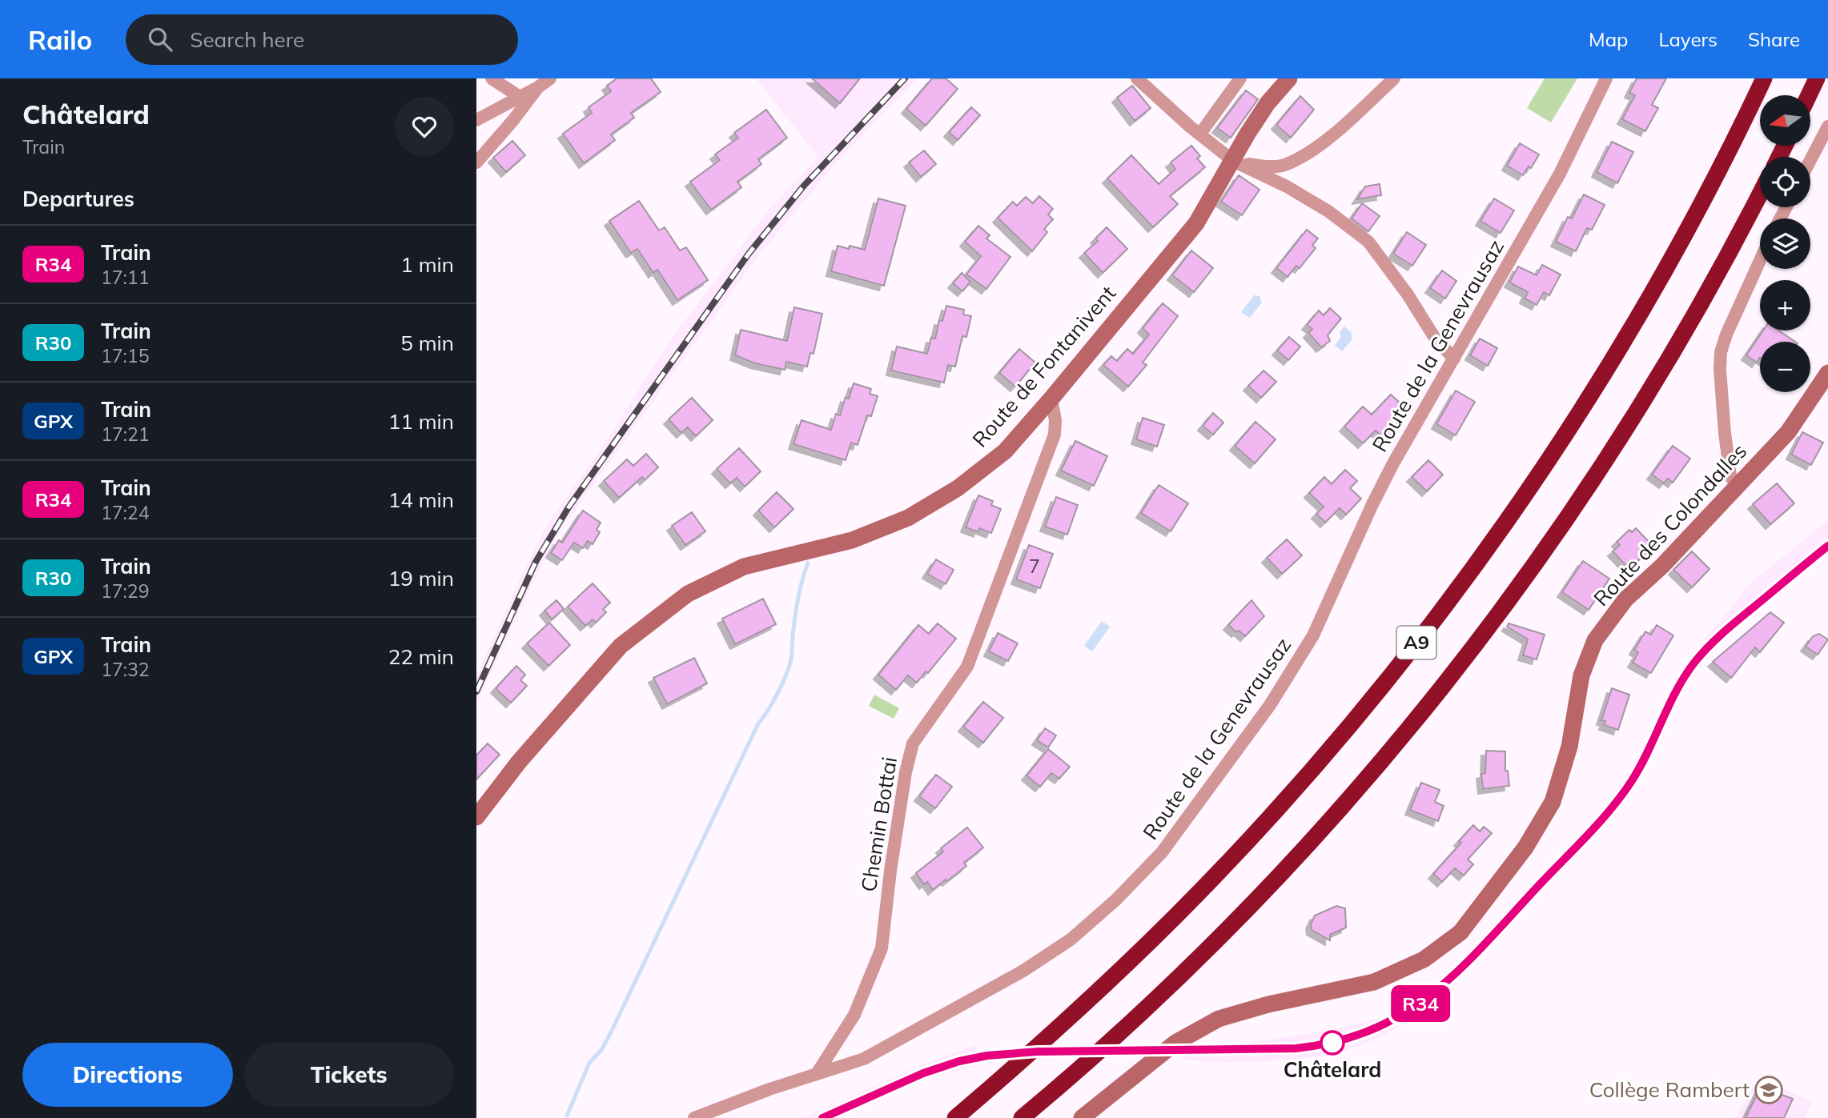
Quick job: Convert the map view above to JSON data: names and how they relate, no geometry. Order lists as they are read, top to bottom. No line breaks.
{"streets":{"highway":["A9"],"street":["Route de la Genevrausaz","Route de Fontanivent","Route des Colondalles","Chemin Bottai"]},"crossings":[["Route de la Genevrausaz","Chemin Bottai"],["Route de Fontanivent","Chemin Bottai"]],"places":{"other":["Châtelard"],"school or university":["Collège Rambert"]},"house_numbers":["7"],"north":"left","page":{"header":"Railo","search":"Search here","nav":["Map","Layers","Share"],"heading":[["Châtelard","Train"],"Departures"],"on_map":"R34","map_buttons":["+","−"],"list":[{"mark":"R34","name":"Train","note":"17:11","value":"1 min"},{"mark":"R30","name":"Train","note":"17:15","value":"5 min"},{"mark":"GPX","name":"Train","note":"17:21","value":"11 min"},{"mark":"R34","name":"Train","note":"17:24","value":"14 min"},{"mark":"R30","name":"Train","note":"17:29","value":"19 min"},{"mark":"GPX","name":"Train","note":"17:32","value":"22 min"}],"buttons":["Directions","Tickets"]}}
